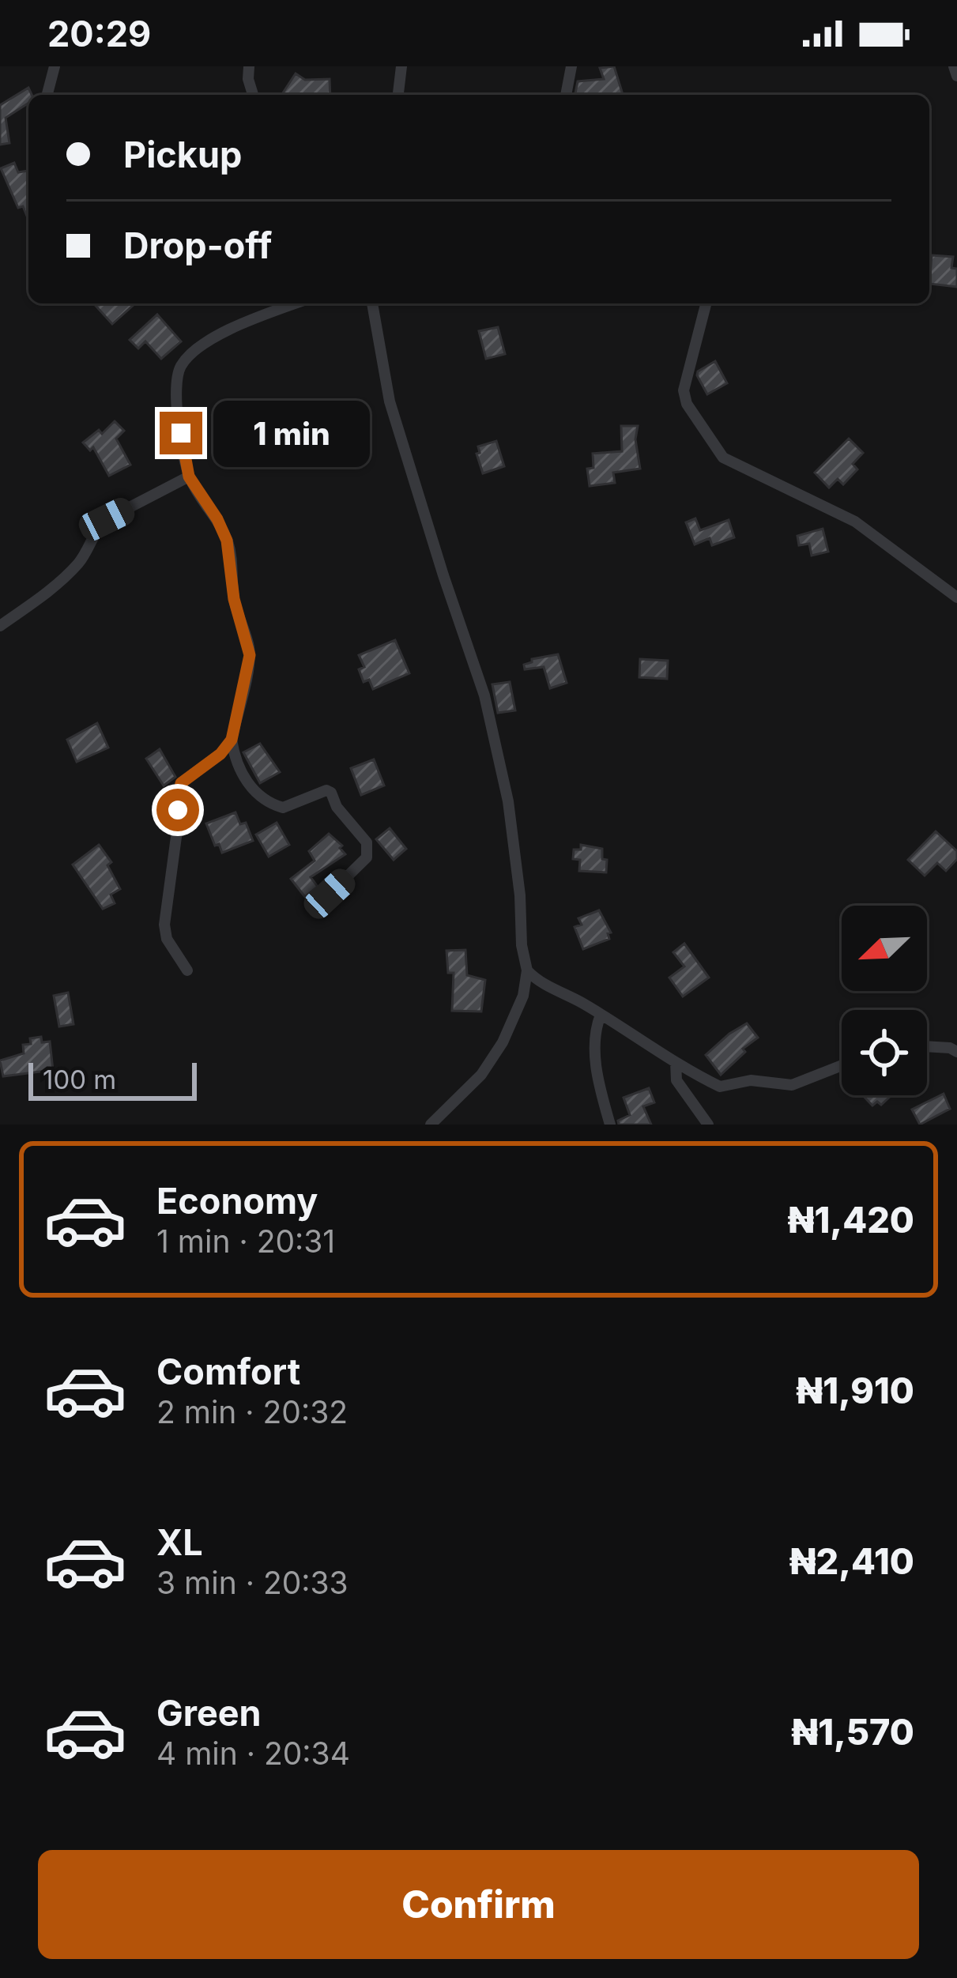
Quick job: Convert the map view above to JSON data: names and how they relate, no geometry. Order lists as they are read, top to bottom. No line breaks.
{"scale_bar":"100 m","north":"bottom left","page":{"status":"20:29","banner":["Pickup","Drop-off"],"bubble":"1 min","scale":"100 m","list":[{"name":"Economy","note":"1 min · 20:31","value":"₦1,420"},{"name":"Comfort","note":"2 min · 20:32","value":"₦1,910"},{"name":"XL","note":"3 min · 20:33","value":"₦2,410"},{"name":"Green","note":"4 min · 20:34","value":"₦1,570"}],"buttons":"Confirm"}}
